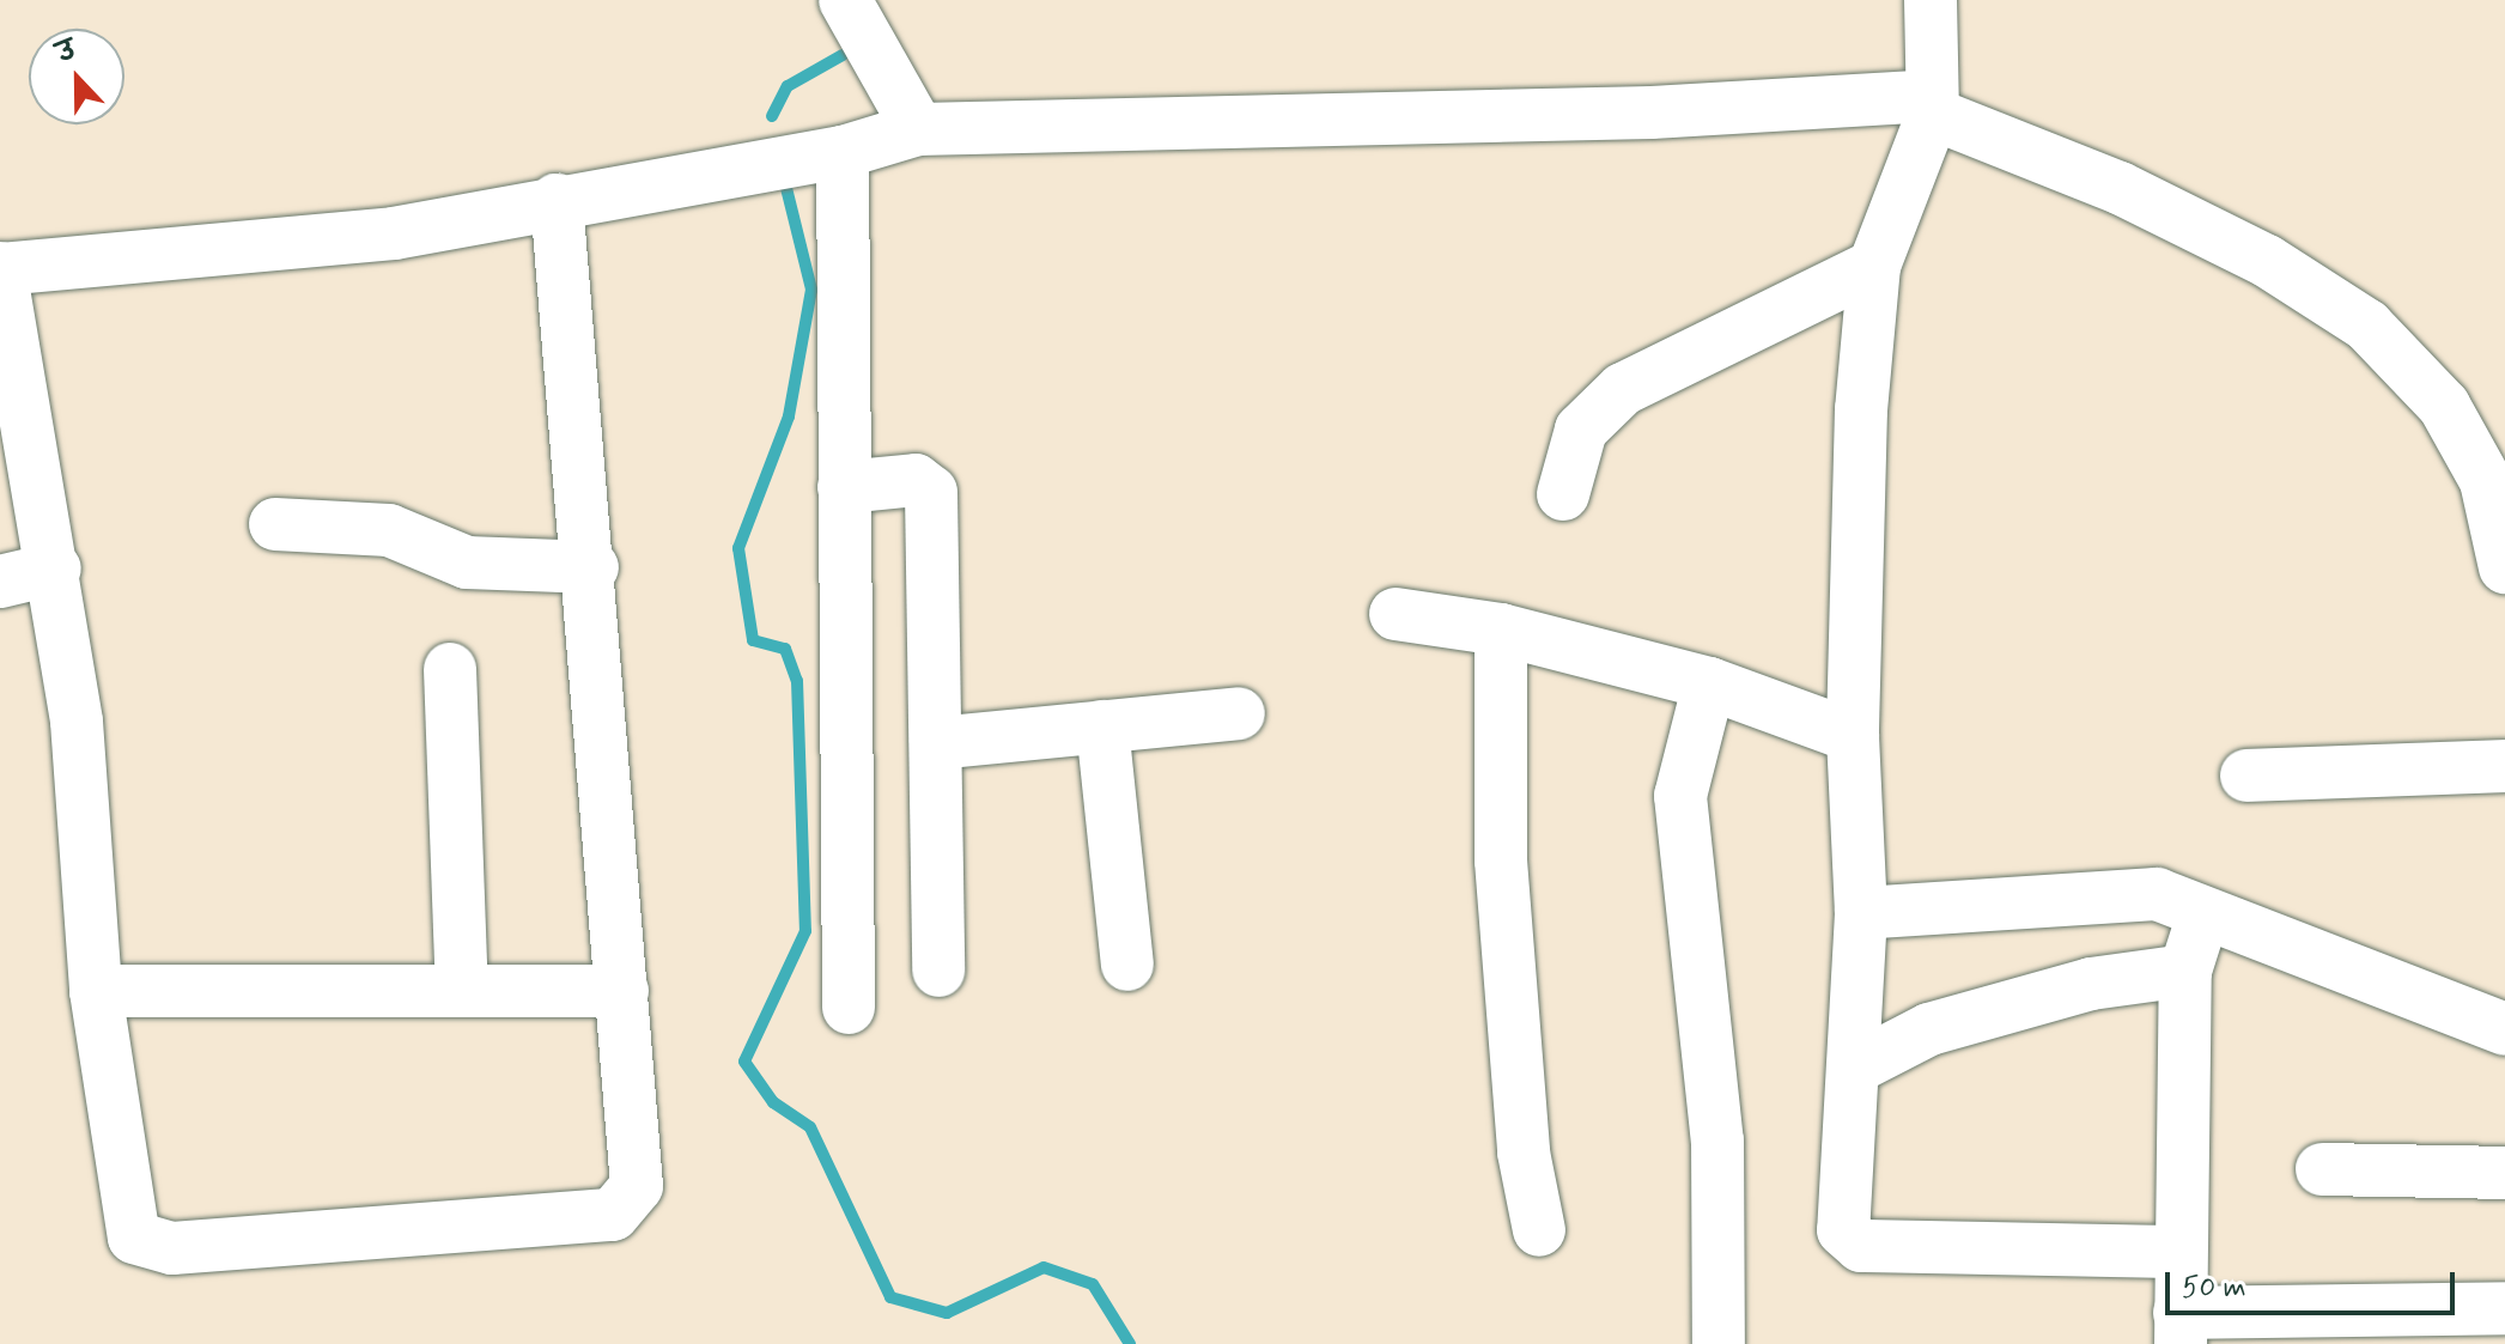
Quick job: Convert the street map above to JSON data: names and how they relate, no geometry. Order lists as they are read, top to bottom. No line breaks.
{"scale_bar":"50 m","north":"top"}
